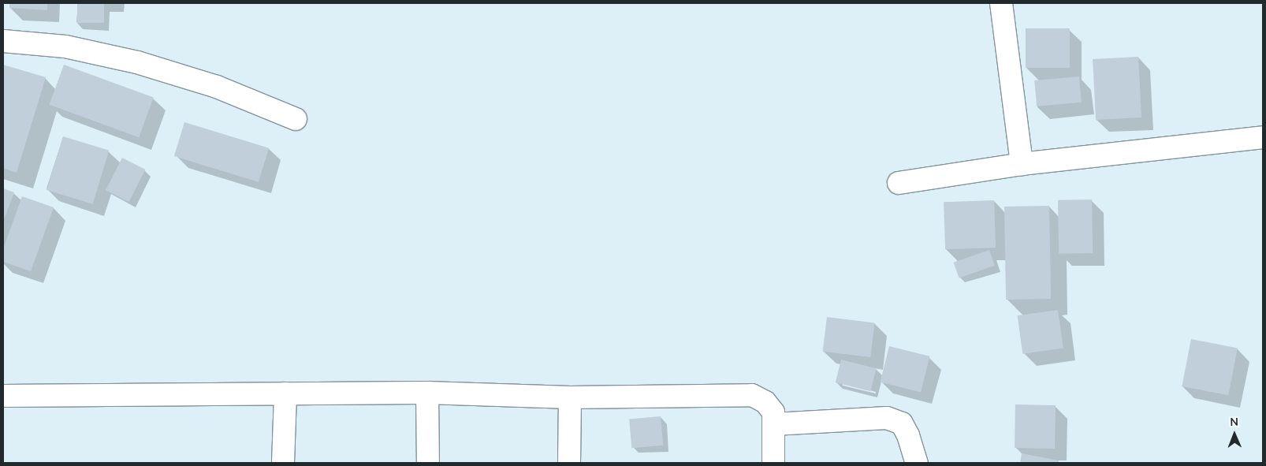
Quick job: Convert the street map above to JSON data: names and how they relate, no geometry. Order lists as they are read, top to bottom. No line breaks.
{"north":"top"}
